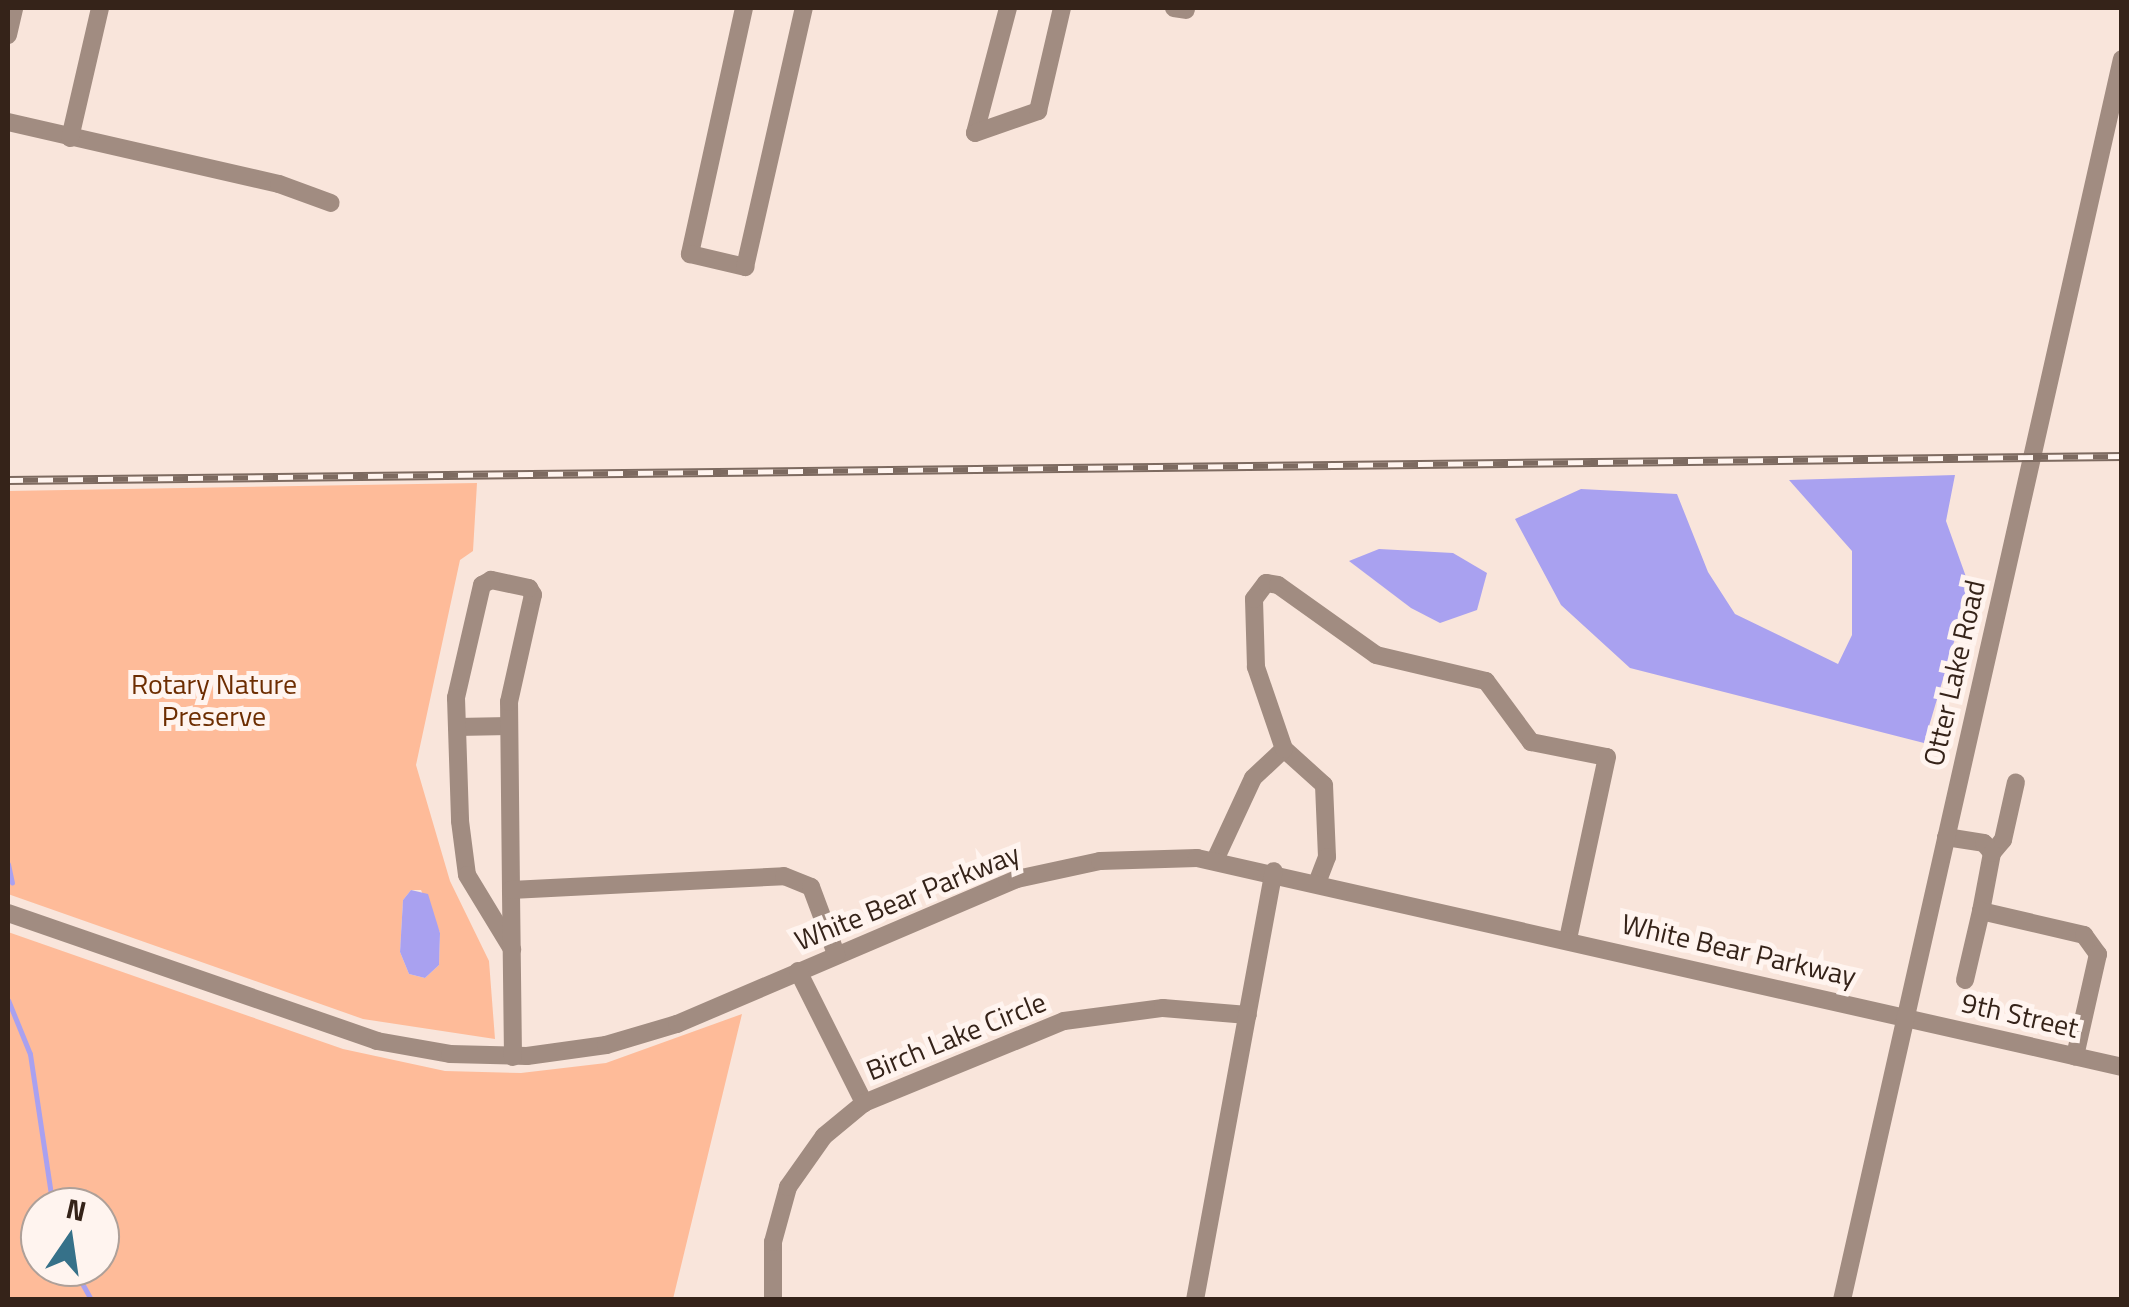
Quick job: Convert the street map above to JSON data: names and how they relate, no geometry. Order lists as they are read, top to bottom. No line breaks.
{"streets":{"street":["Otter Lake Road","White Bear Parkway","9th Street","Birch Lake Circle"]},"crossings":[["Otter Lake Road","White Bear Parkway"],["Otter Lake Road","9th Street"],["White Bear Parkway","9th Street"],["White Bear Parkway","Birch Lake Circle"]],"parks":["Rotary Nature Preserve"],"north":"top"}
